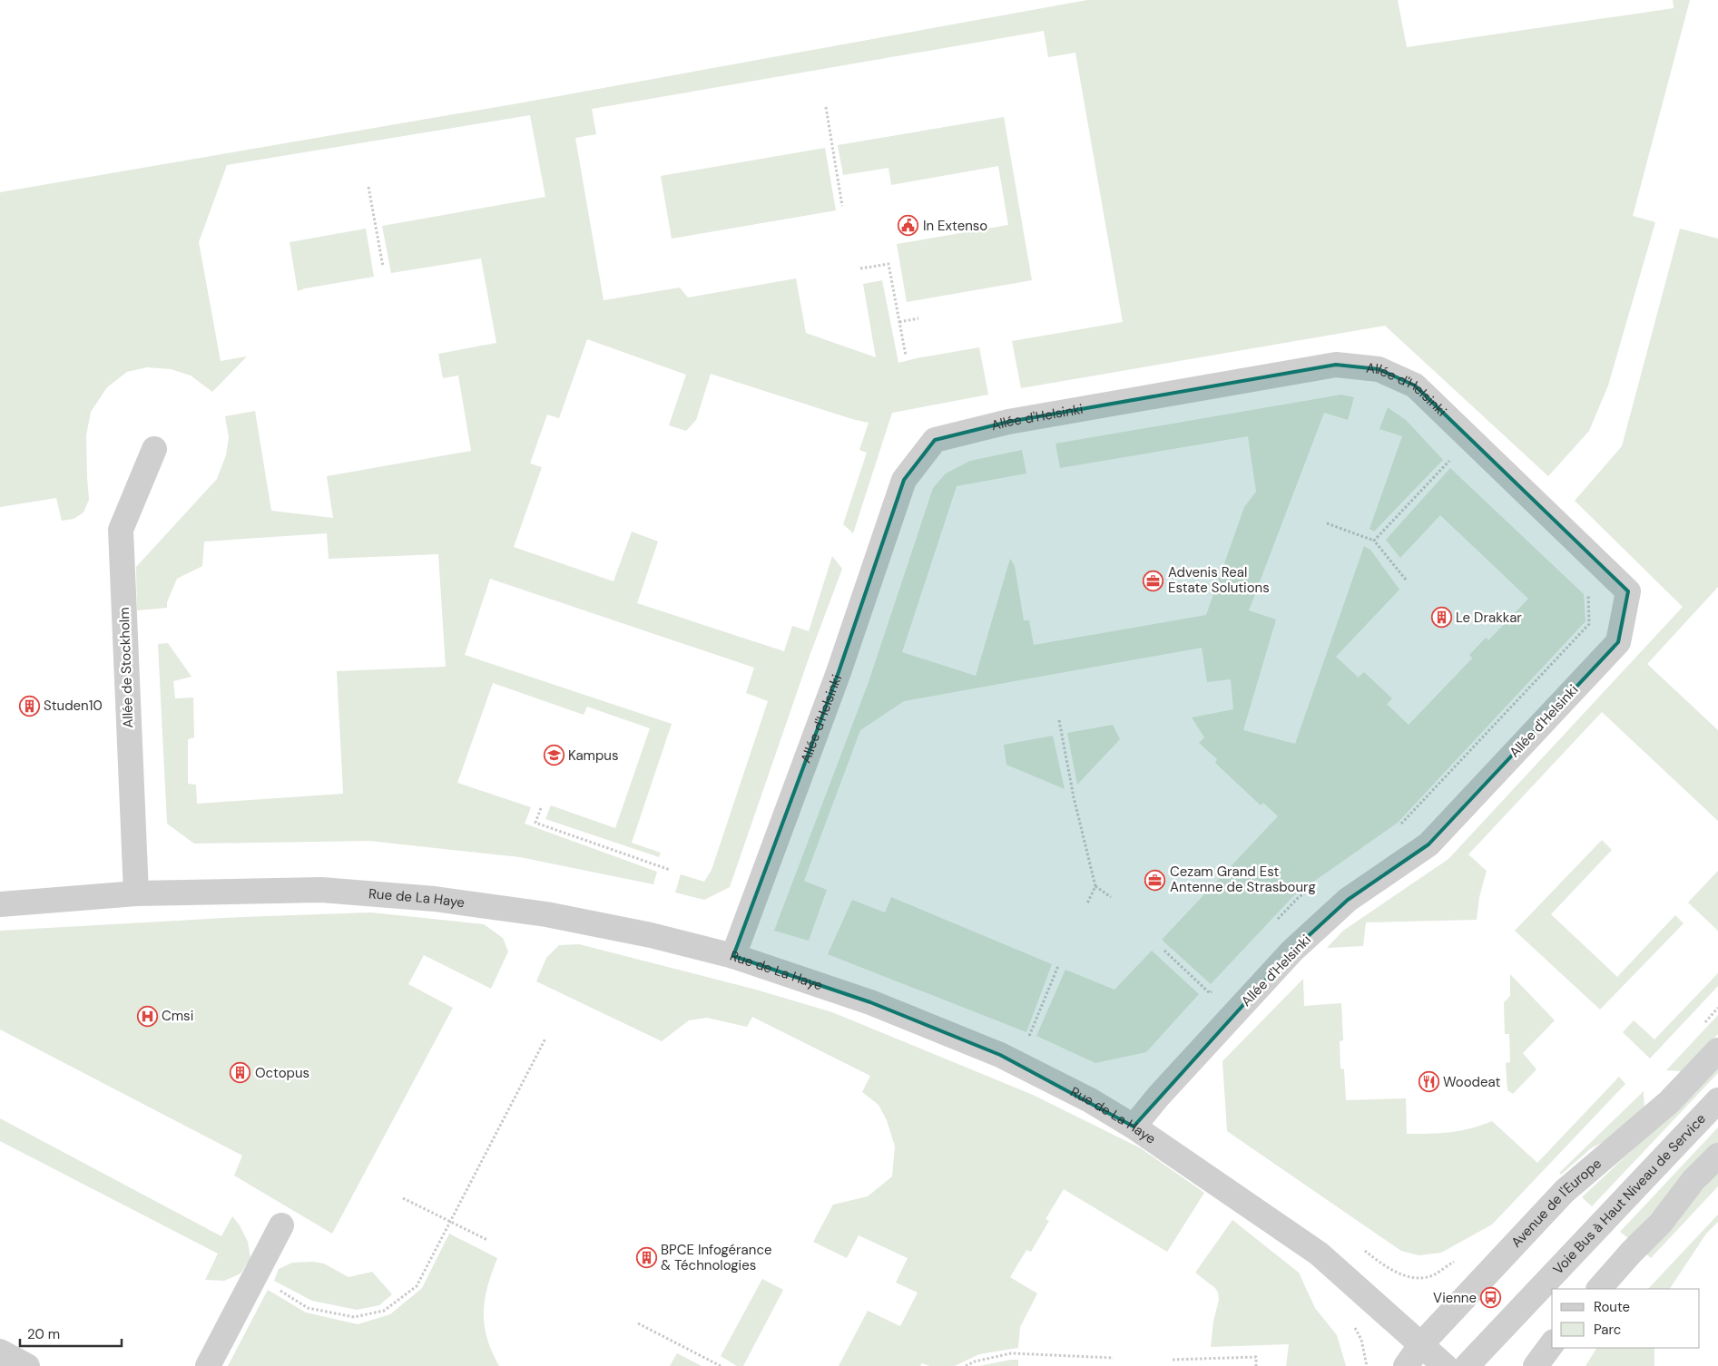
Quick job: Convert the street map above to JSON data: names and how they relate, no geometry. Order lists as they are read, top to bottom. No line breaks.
{"streets":{"street":["Allée d'Helsinki","Allée de Stockholm","Rue de La Haye","Voie Bus à Haut Niveau de Service","Avenue de l'Europe"]},"crossings":[["Allée d'Helsinki","Rue de La Haye"],["Allée de Stockholm","Rue de La Haye"],["Rue de La Haye","Avenue de l'Europe"]],"places":{"public building":["In Extenso"],"office":["Advenis Real Estate Solutions","Cezam Grand Est Antenne de Strasbourg"],"building":["Le Drakkar","Studen10","Octopus","BPCE Infogérance & Téchnologies"],"school or university":["Kampus"],"hospital":["Cmsi"],"restaurant":["Woodeat"],"bus stop":["Vienne"]},"legend":["Route","Parc"],"scale_bar":"20 m"}
